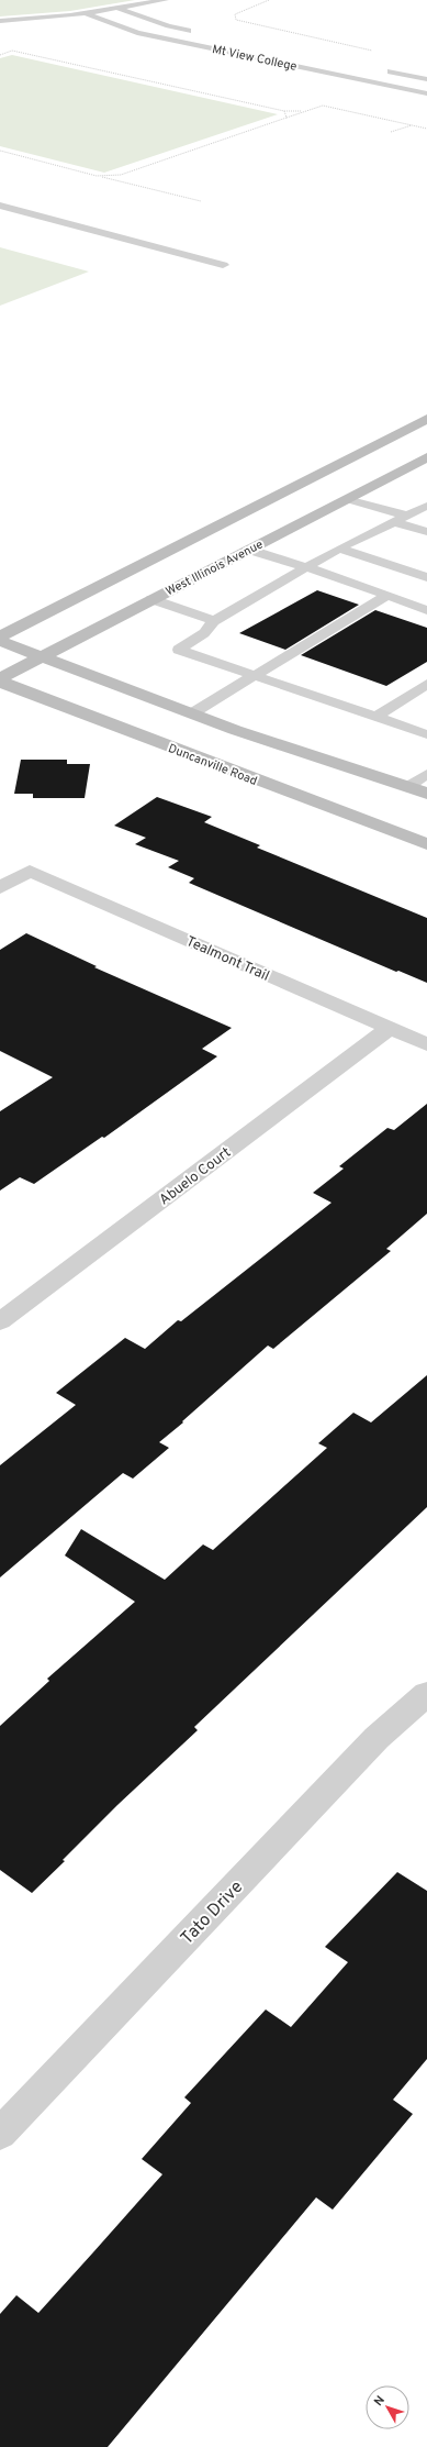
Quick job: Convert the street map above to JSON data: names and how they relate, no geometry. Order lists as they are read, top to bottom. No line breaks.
{"streets":{"main road":["West Illinois Avenue","Duncanville Road"],"street":["Tealmont Trail","Abuelo Court","Tato Drive"],"lane":["Mt View College"]},"crossings":[["Tealmont Trail","Abuelo Court"]],"north":"top left"}
